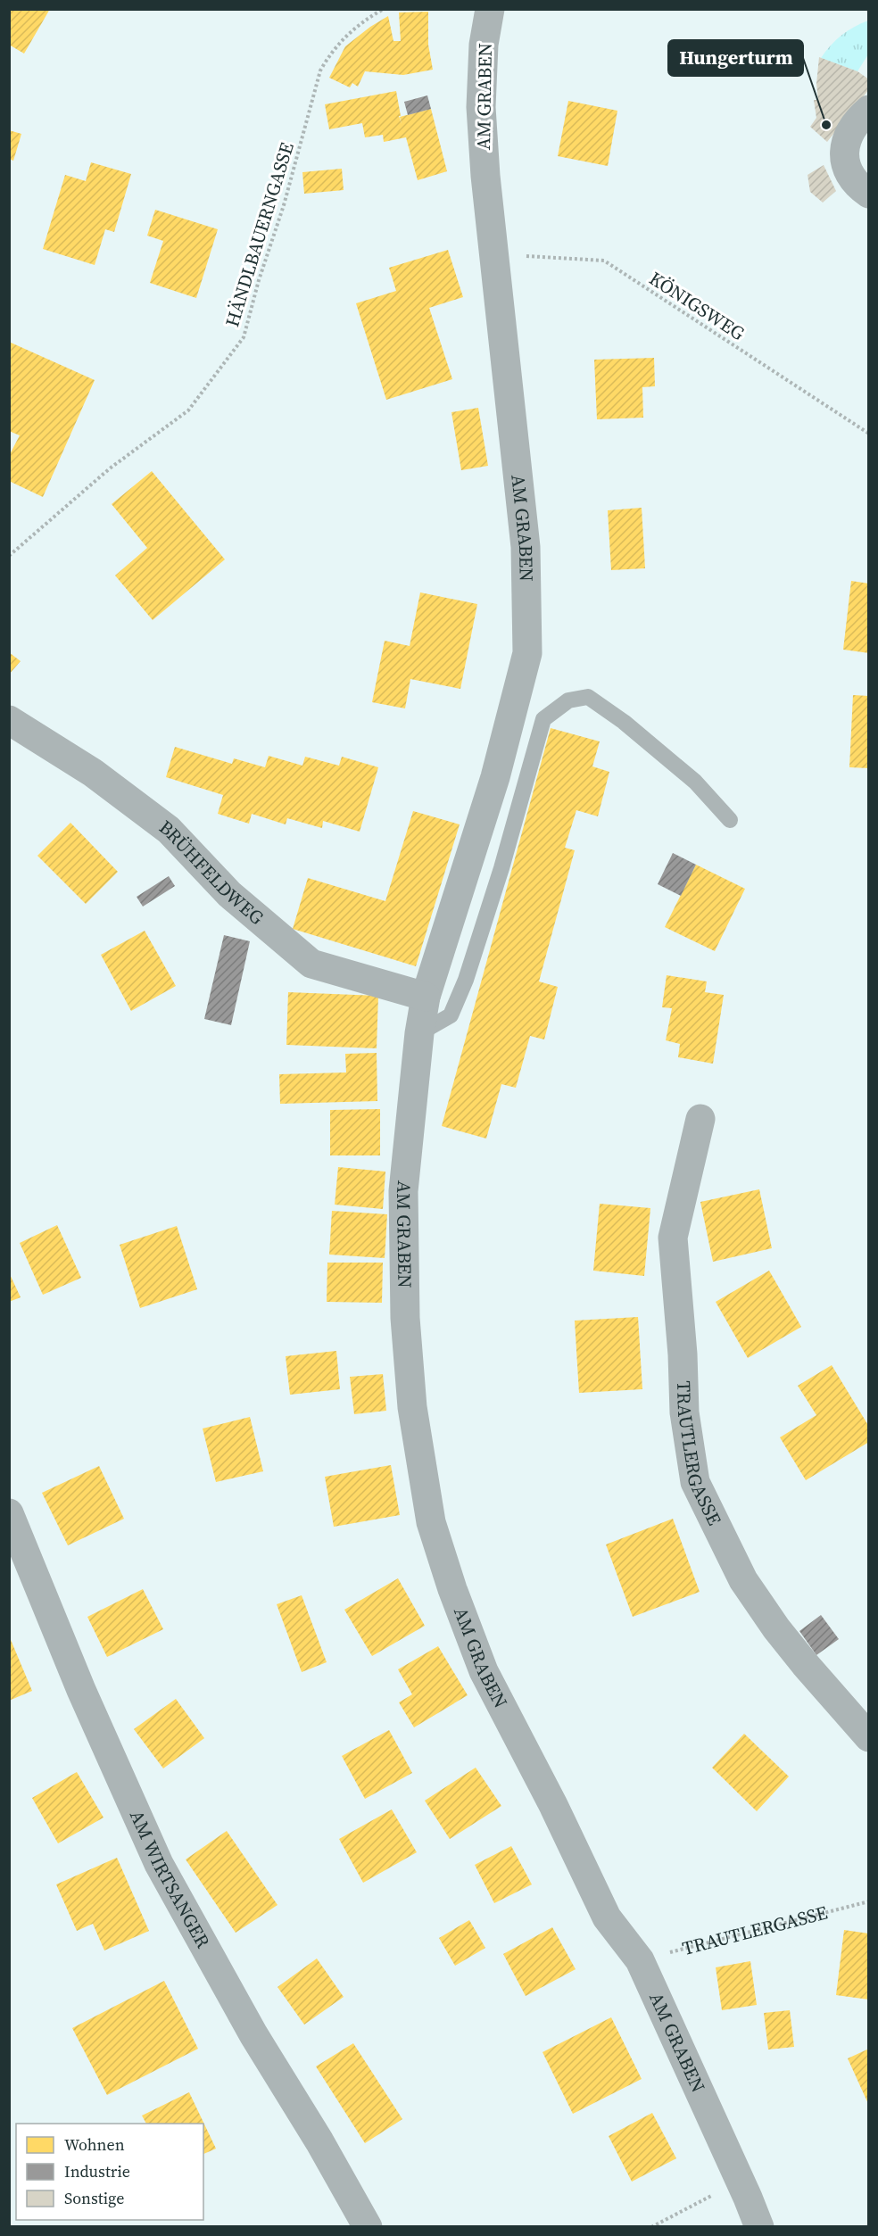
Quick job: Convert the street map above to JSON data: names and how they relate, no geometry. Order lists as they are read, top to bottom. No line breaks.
{"streets":{"street":["AM GRABEN","BRÜHFELDWEG","TRAUTLERGASSE","AM WIRTSANGER"],"path":["HÄNDLBAUERNGASSE","KÖNIGSWEG"]},"crossings":[["AM GRABEN","KÖNIGSWEG"],["AM GRABEN","BRÜHFELDWEG"],["AM GRABEN","TRAUTLERGASSE"]],"places":["Hungerturm"],"legend":["Wohnen","Industrie","Sonstige"]}
